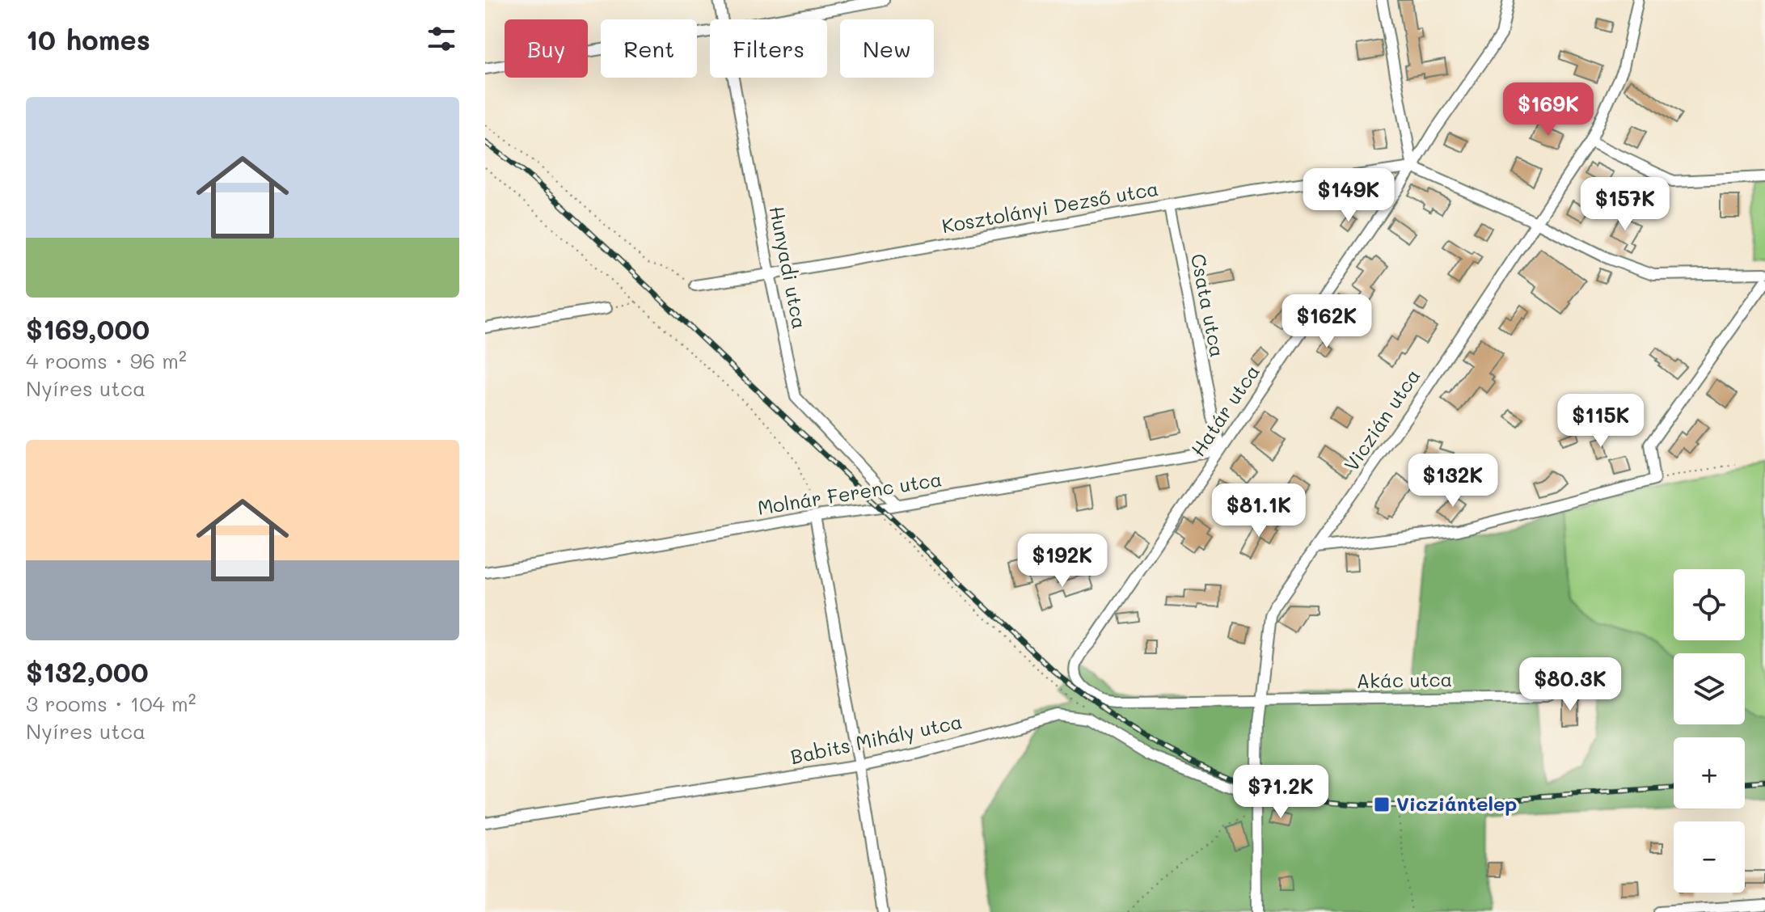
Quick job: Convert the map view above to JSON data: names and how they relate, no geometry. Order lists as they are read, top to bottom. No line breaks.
{"streets":{"street":["Kosztolányi Dezső utca","Hunyadi utca","Csata utca","Határ utca","Viczián utca","Molnár Ferenc utca","Akác utca","Babits Mihály utca"]},"crossings":[["Kosztolányi Dezső utca","Hunyadi utca"],["Kosztolányi Dezső utca","Csata utca"],["Kosztolányi Dezső utca","Határ utca"],["Hunyadi utca","Molnár Ferenc utca"],["Csata utca","Határ utca"],["Csata utca","Molnár Ferenc utca"],["Határ utca","Viczián utca"],["Határ utca","Molnár Ferenc utca"],["Határ utca","Akác utca"],["Viczián utca","Akác utca"],["Viczián utca","Babits Mihály utca"]],"places":{"transit":["Vicziántelep"]},"page":{"heading":"10 homes","chip":["Buy","Rent","Filters","New"],"list":[{"name":"$169,000","note":"4 rooms · 96 m² · Nyíres utca"},{"name":"$132,000","note":"3 rooms · 104 m² · Nyíres utca"}],"price":["$169K","$149K","$157K","$162K","$115K","$132K","$81.1K","$192K","$80.3K","$71.2K"],"map_buttons":["+","−"]}}
